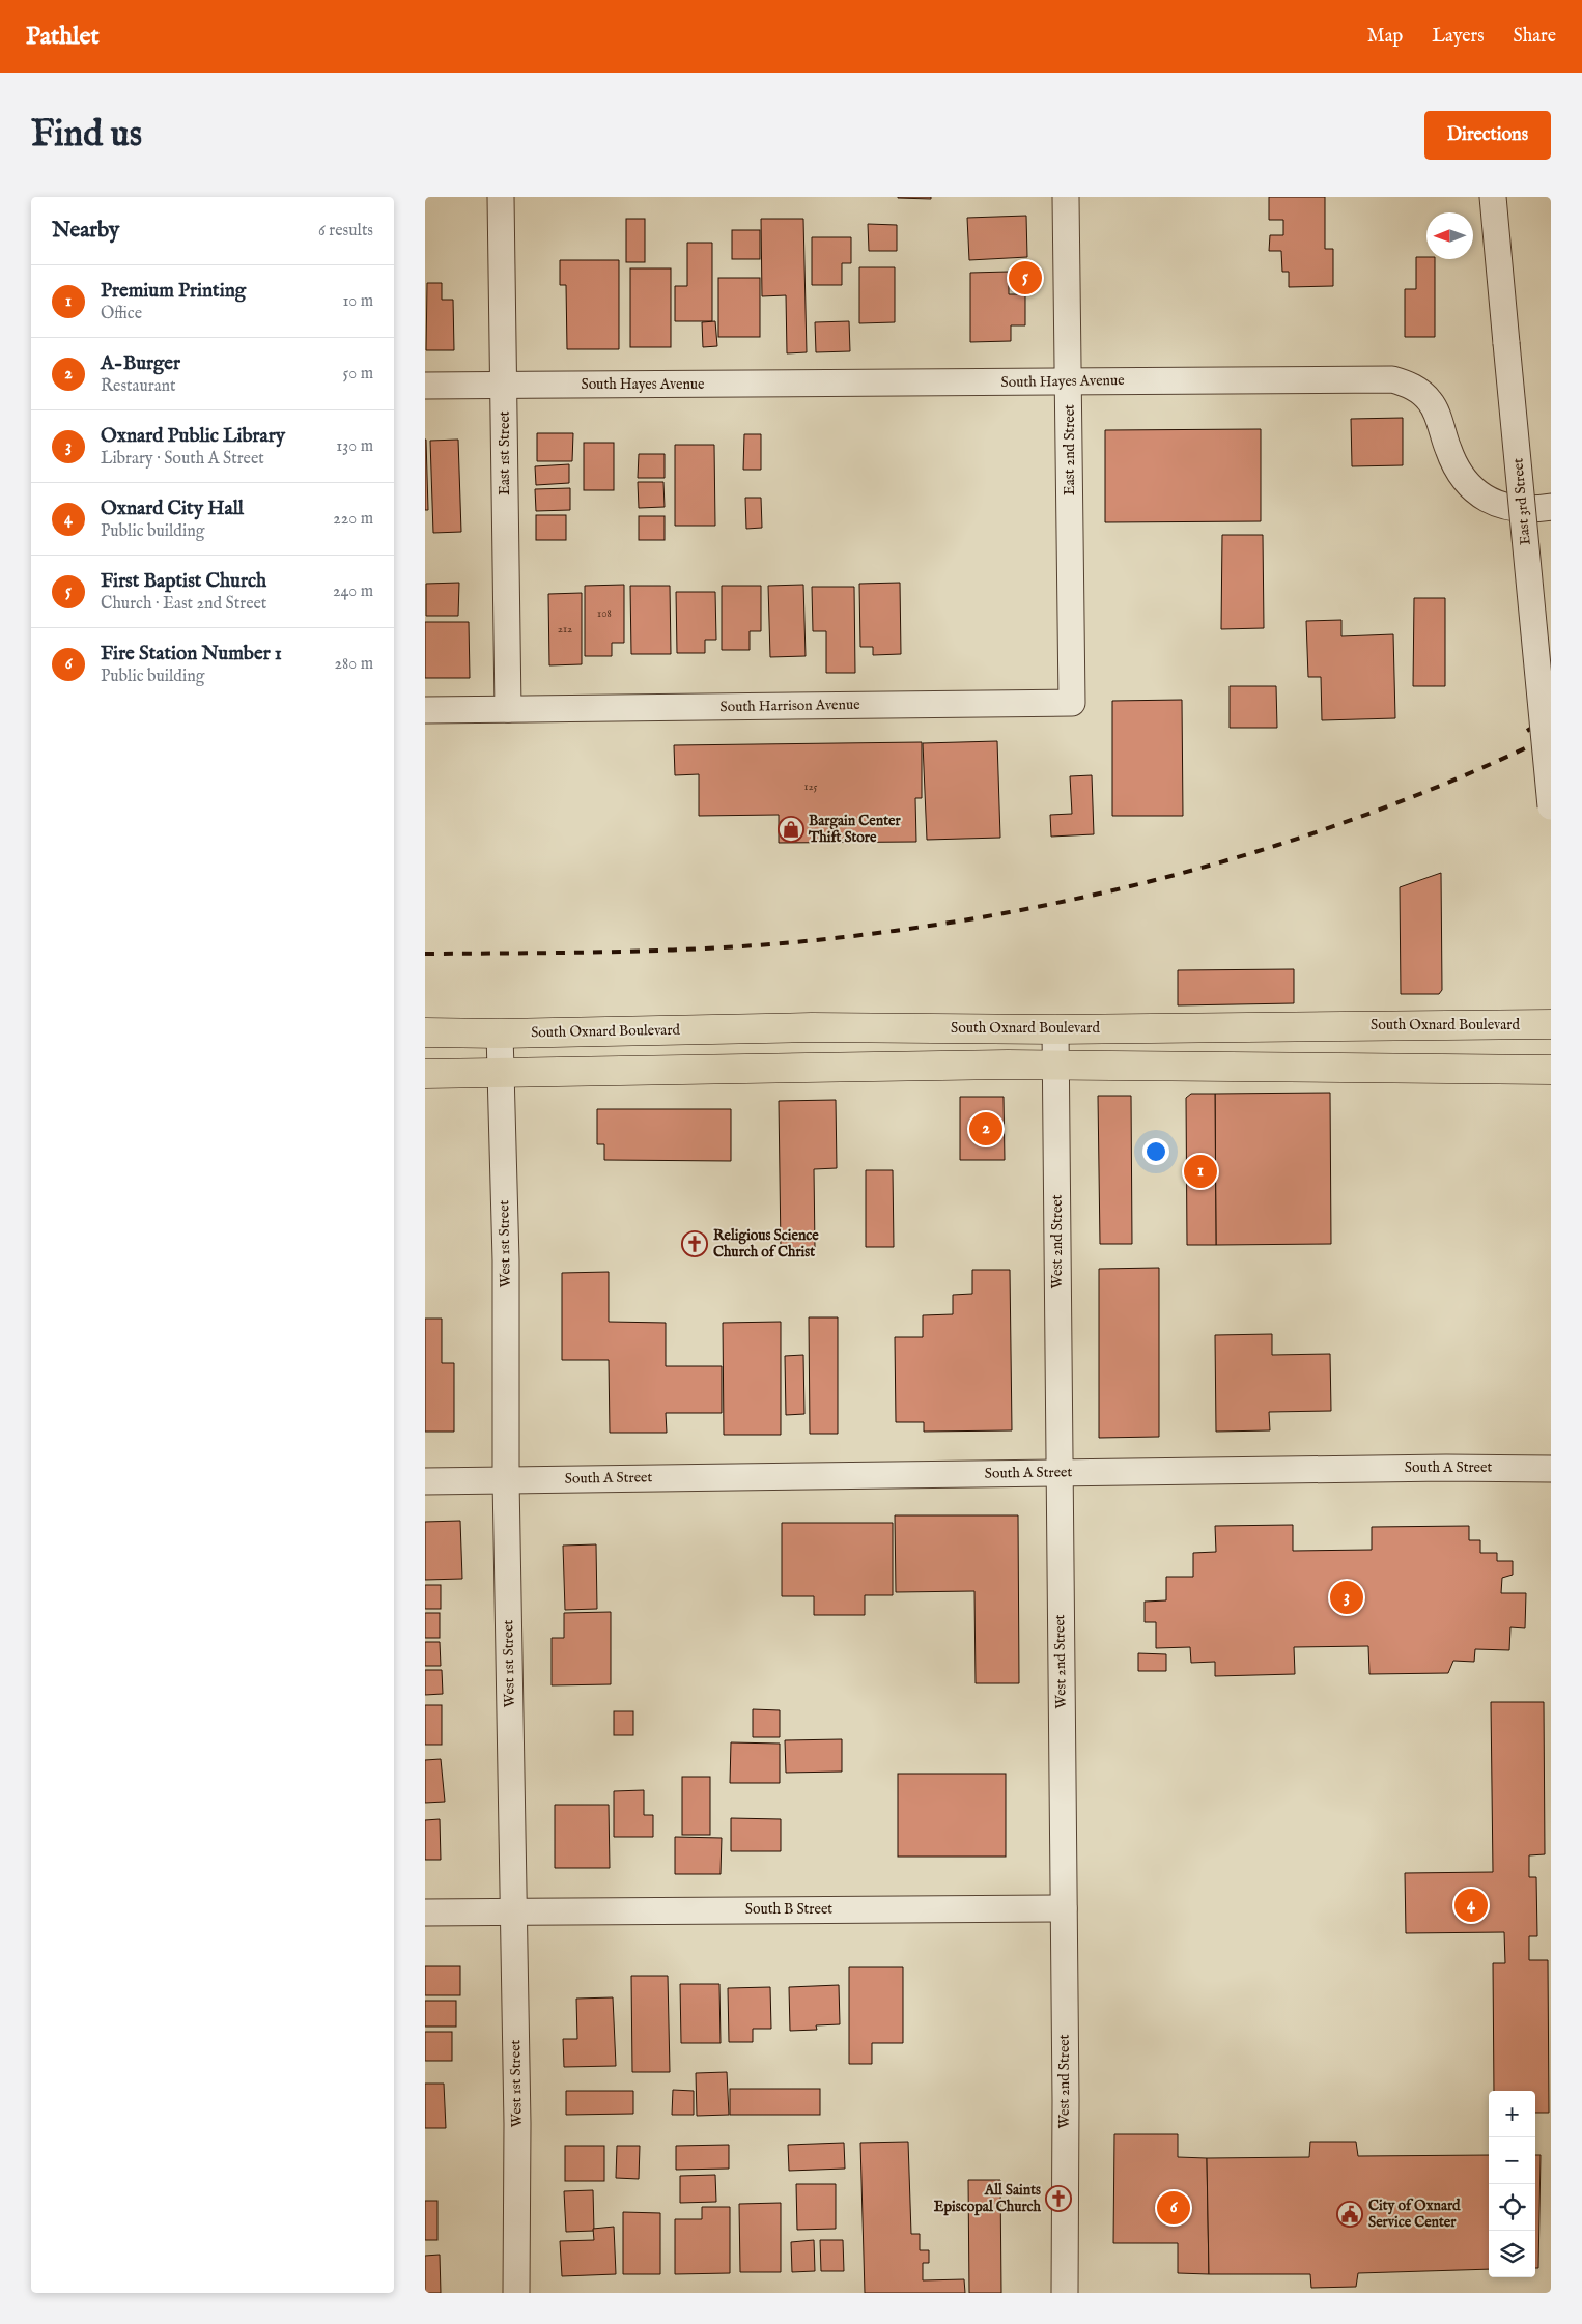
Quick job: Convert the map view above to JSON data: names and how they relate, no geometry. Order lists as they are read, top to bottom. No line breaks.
{"streets":{"main road":["South Oxnard Boulevard"],"street":["South Hayes Avenue","East 2nd Street","East 1st Street","East 3rd Street","South Harrison Avenue","West 2nd Street","West 1st Street","South A Street","South B Street"]},"crossings":[["South Hayes Avenue","East 2nd Street"],["South Hayes Avenue","East 1st Street"],["East 2nd Street","South Harrison Avenue"],["East 1st Street","South Harrison Avenue"],["South Oxnard Boulevard","West 2nd Street"],["South Oxnard Boulevard","West 1st Street"],["West 2nd Street","South A Street"],["West 2nd Street","South B Street"],["West 1st Street","South A Street"],["West 1st Street","South B Street"]],"places":{"shop":["Bargain Center Thift Store"],"church":["Religious Science Church of Christ","All Saints Episcopal Church"],"public building":["City of Oxnard Service Center"]},"house_numbers":["108","212","125"],"north":"left","page":{"header":"Pathlet","nav":["Map","Layers","Share"],"buttons":"Directions","title":"Find us","heading":["Nearby","6 results"],"pins":["5","2","1","3","4","6"],"list":[{"mark":"1","name":"Premium Printing","note":"Office","value":"10 m"},{"mark":"2","name":"A-Burger","note":"Restaurant","value":"50 m"},{"mark":"3","name":"Oxnard Public Library","note":"Library · South A Street","value":"130 m"},{"mark":"4","name":"Oxnard City Hall","note":"Public building","value":"220 m"},{"mark":"5","name":"First Baptist Church","note":"Church · East 2nd Street","value":"240 m"},{"mark":"6","name":"Fire Station Number 1","note":"Public building","value":"280 m"}],"map_buttons":["+","−"]}}
